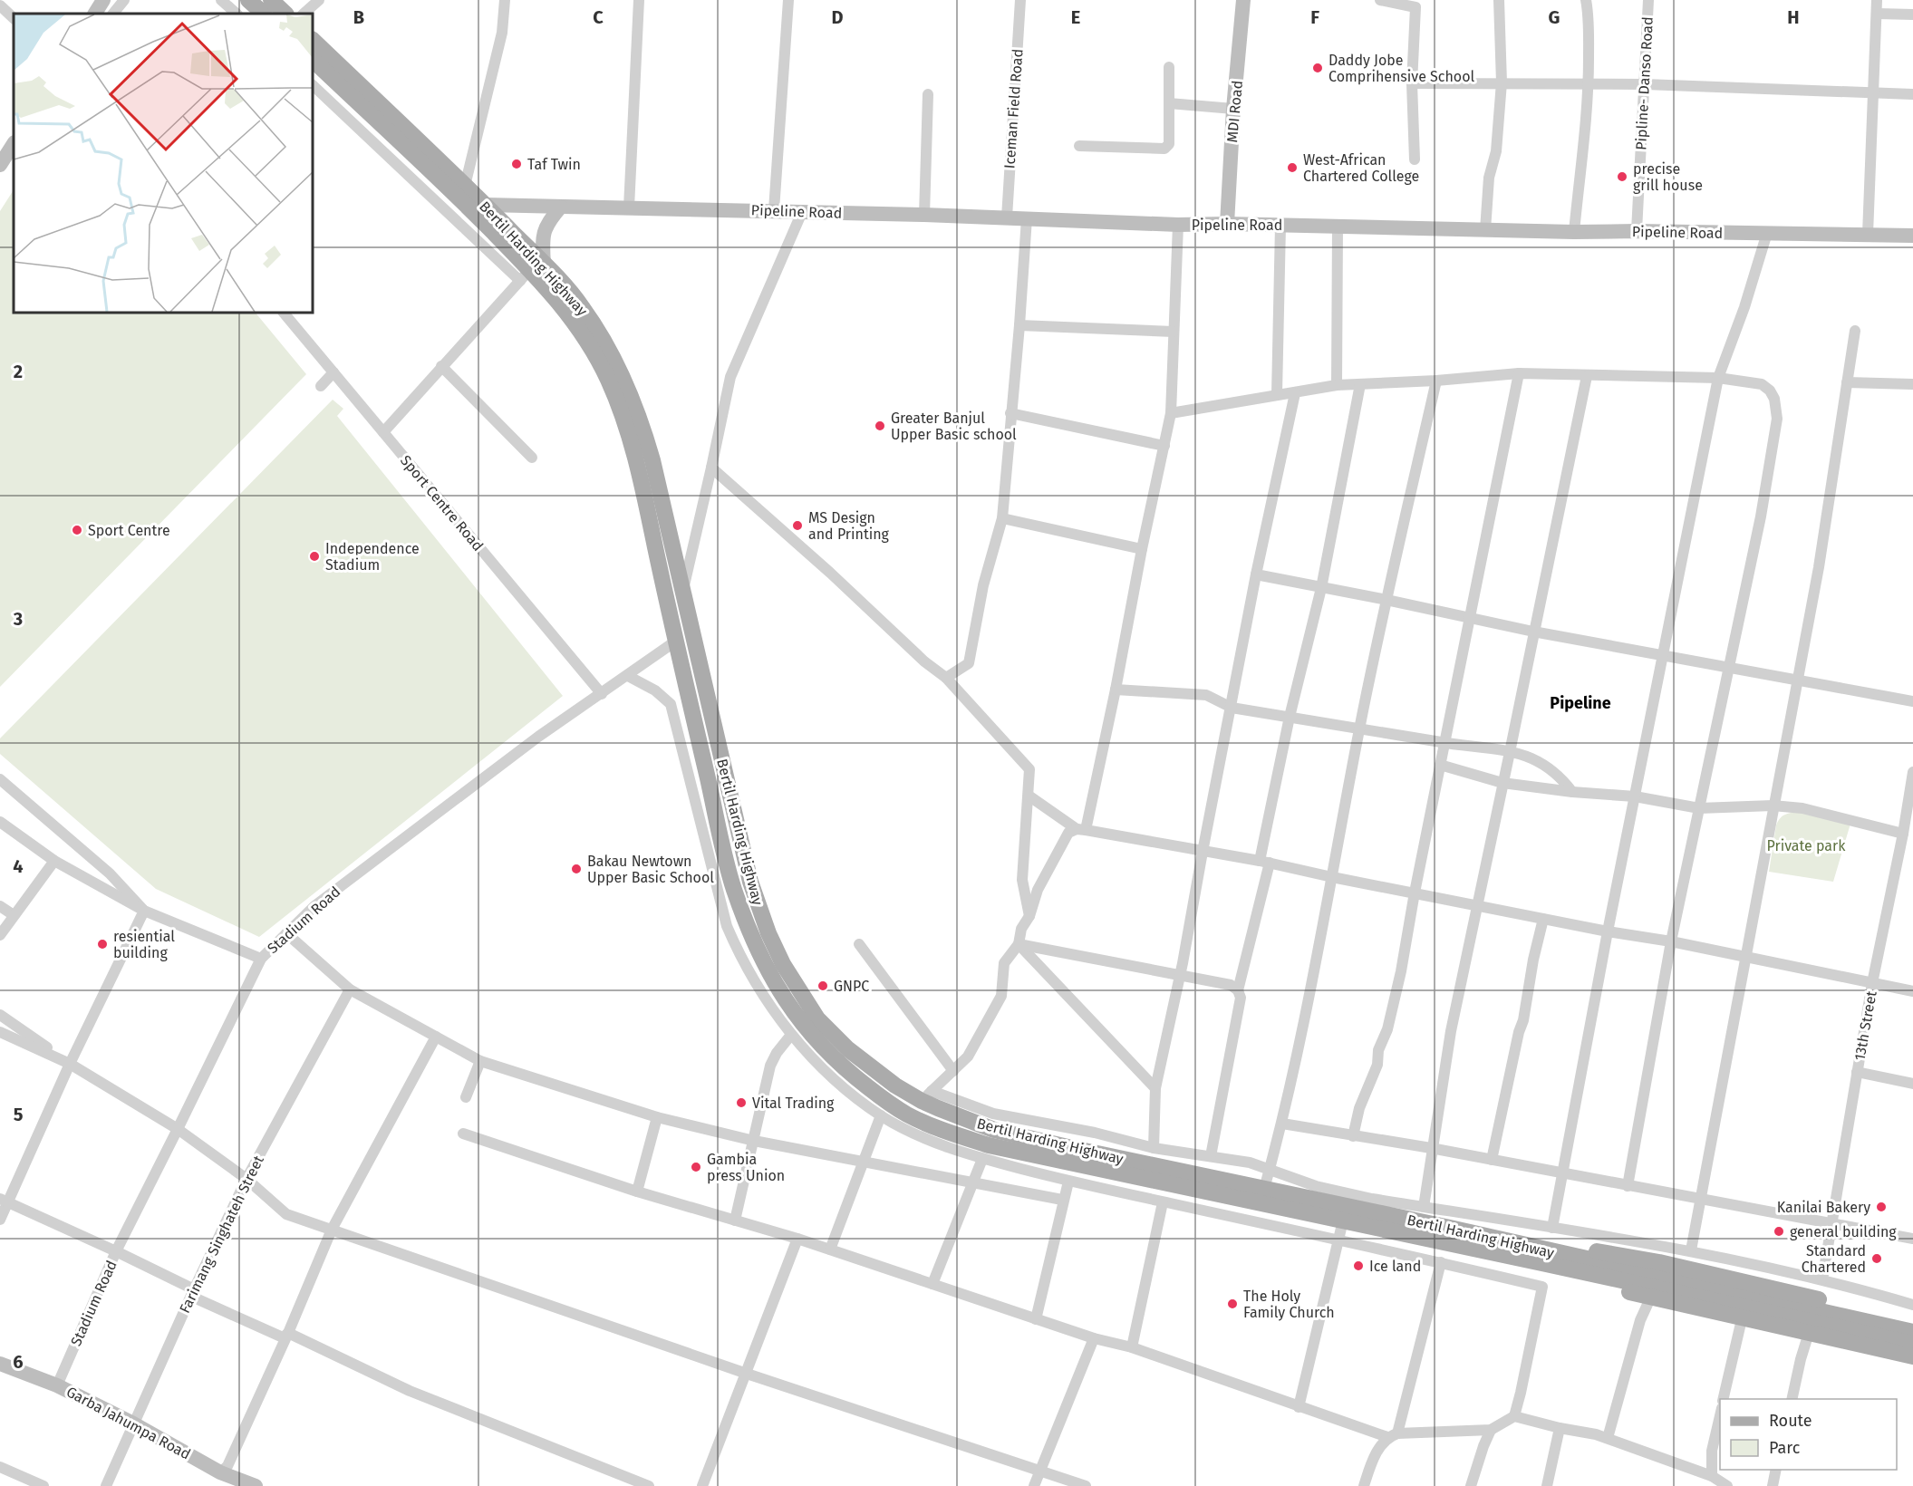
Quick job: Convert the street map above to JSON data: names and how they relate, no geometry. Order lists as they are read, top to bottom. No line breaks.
{"streets":{"main road":["Bertil Harding Highway"],"street":["Pipline- Danso Road","Iceman Field Road","MDI Road","Pipeline Road","Sport Centre Road","Stadium Road","13th Street","Farimang Singhateh Street","Garba Jahumpa Road"]},"crossings":[["Pipline- Danso Road","Pipeline Road"],["Iceman Field Road","Pipeline Road"],["MDI Road","Pipeline Road"],["Pipeline Road","Bertil Harding Highway"],["Bertil Harding Highway","Stadium Road"],["Sport Centre Road","Stadium Road"],["Stadium Road","Garba Jahumpa Road"],["Farimang Singhateh Street","Garba Jahumpa Road"]],"districts":["Pipeline"],"parks":["Private park"],"places":["Daddy Jobe Comprihensive School","Taf Twin","West-African Chartered College","precise grill house","Greater Banjul Upper Basic school","MS Design and Printing","Sport Centre","Independence Stadium","Bakau Newtown Upper Basic School","resiential building","GNPC","Vital Trading","Gambia press Union","Kanilai Bakery","general building","Standard Chartered","Ice land","The Holy Family Church"],"legend":["Route","Parc"],"grid":{"columns":["B","C","D","E","F","G","H"],"rows":["2","3","4","5","6"]}}
